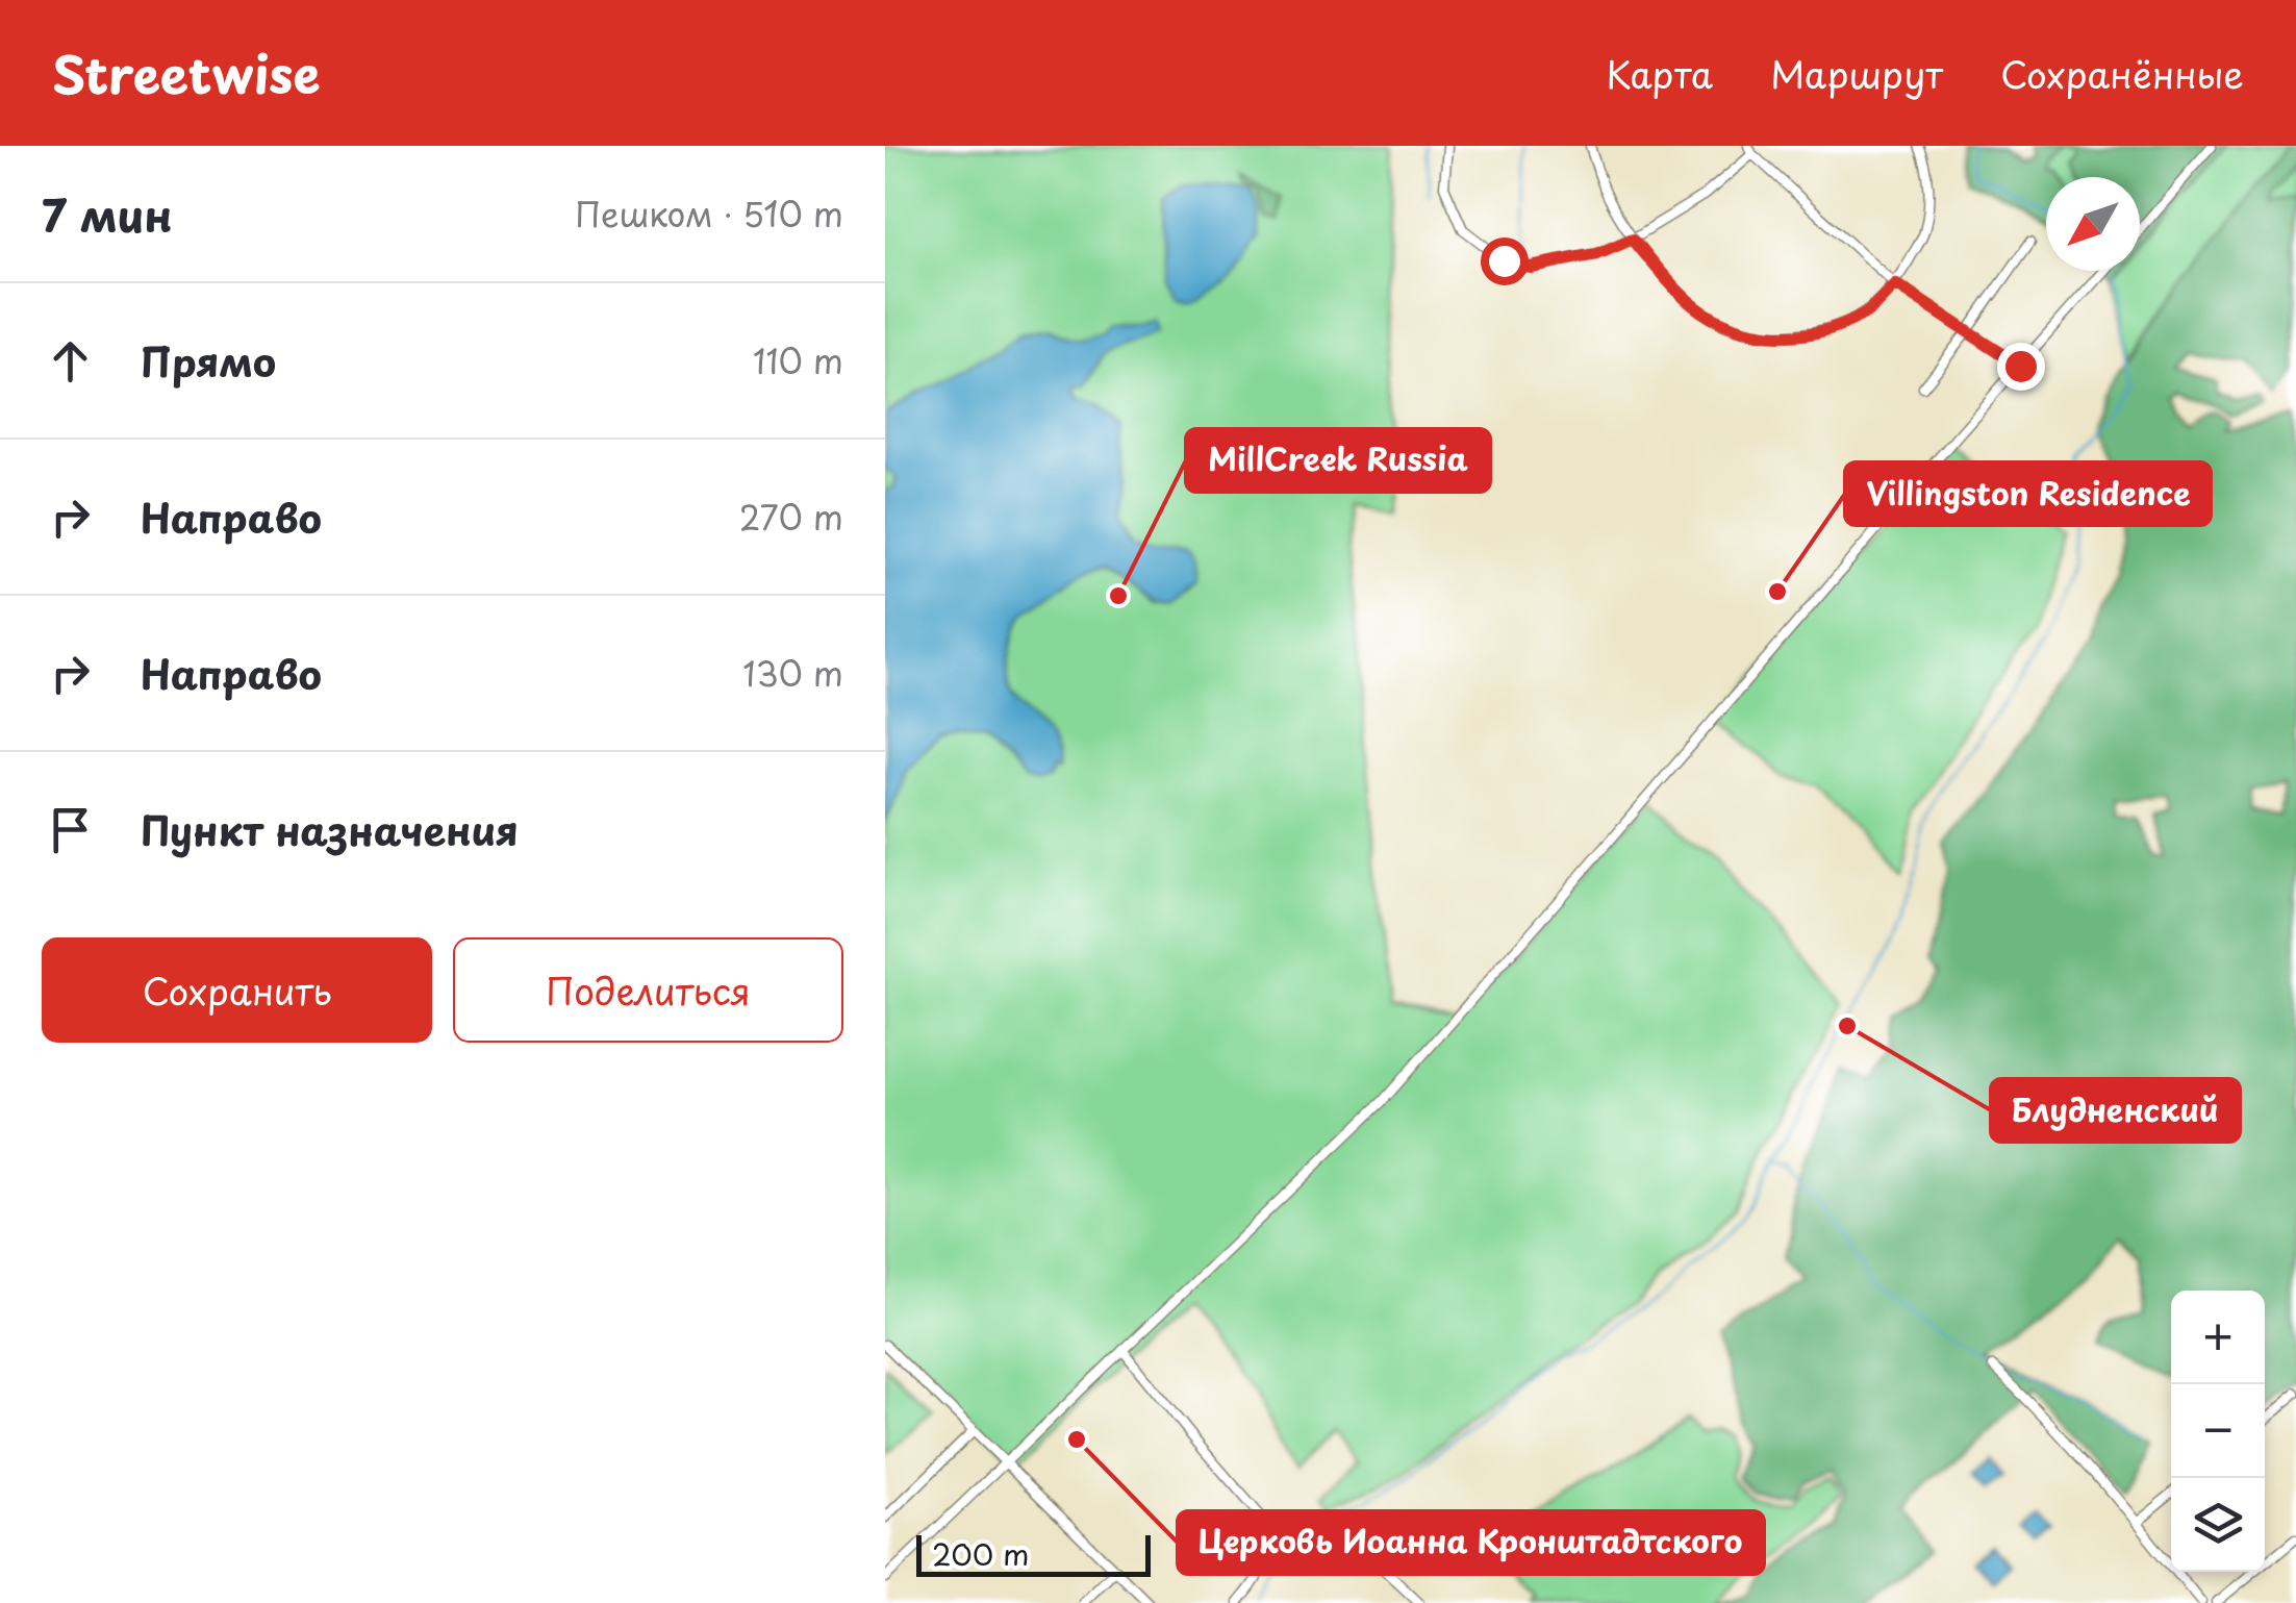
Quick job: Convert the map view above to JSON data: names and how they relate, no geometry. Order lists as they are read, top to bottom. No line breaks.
{"places":["Villingston Residence","MillCreek Russia","Блудненский","Церковь Иоанна Кронштадтского"],"scale_bar":"200 m","north":"bottom left","page":{"header":"Streetwise","nav":["Карта","Маршрут","Сохранённые"],"heading":["7 мин","Пешком · 510 m"],"list":[["Прямо","110 m"],["Направо","270 m"],["Направо","130 m"],"Пункт назначения"],"buttons":["Сохранить","Поделиться"],"map_buttons":["+","−"],"scale":"200 m"}}
